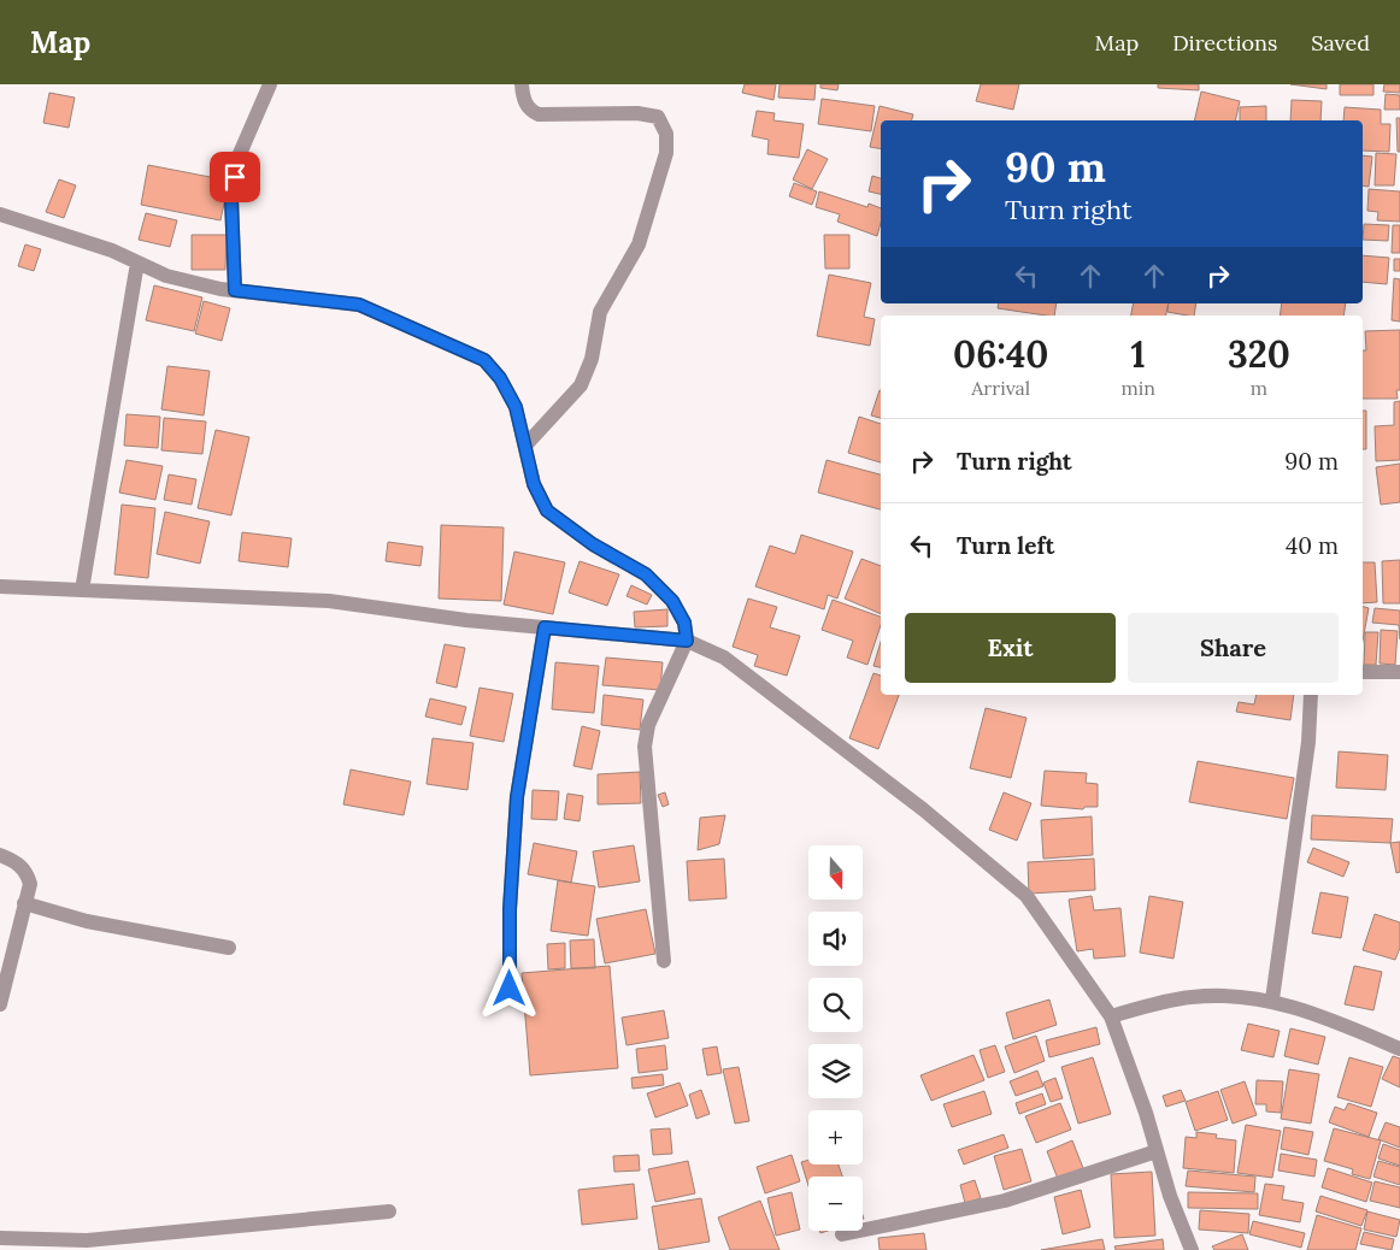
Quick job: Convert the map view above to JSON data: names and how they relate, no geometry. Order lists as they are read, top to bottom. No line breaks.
{"north":"bottom","page":{"header":"Map","nav":["Map","Directions","Saved"],"turn":["90 m","Turn right"],"eta":["06:40","Arrival","1","min","320","m"],"list":[{"name":"Turn right","value":"90 m"},{"name":"Turn left","value":"40 m"}],"buttons":["Exit","Share"],"map_buttons":["+","−"]}}
